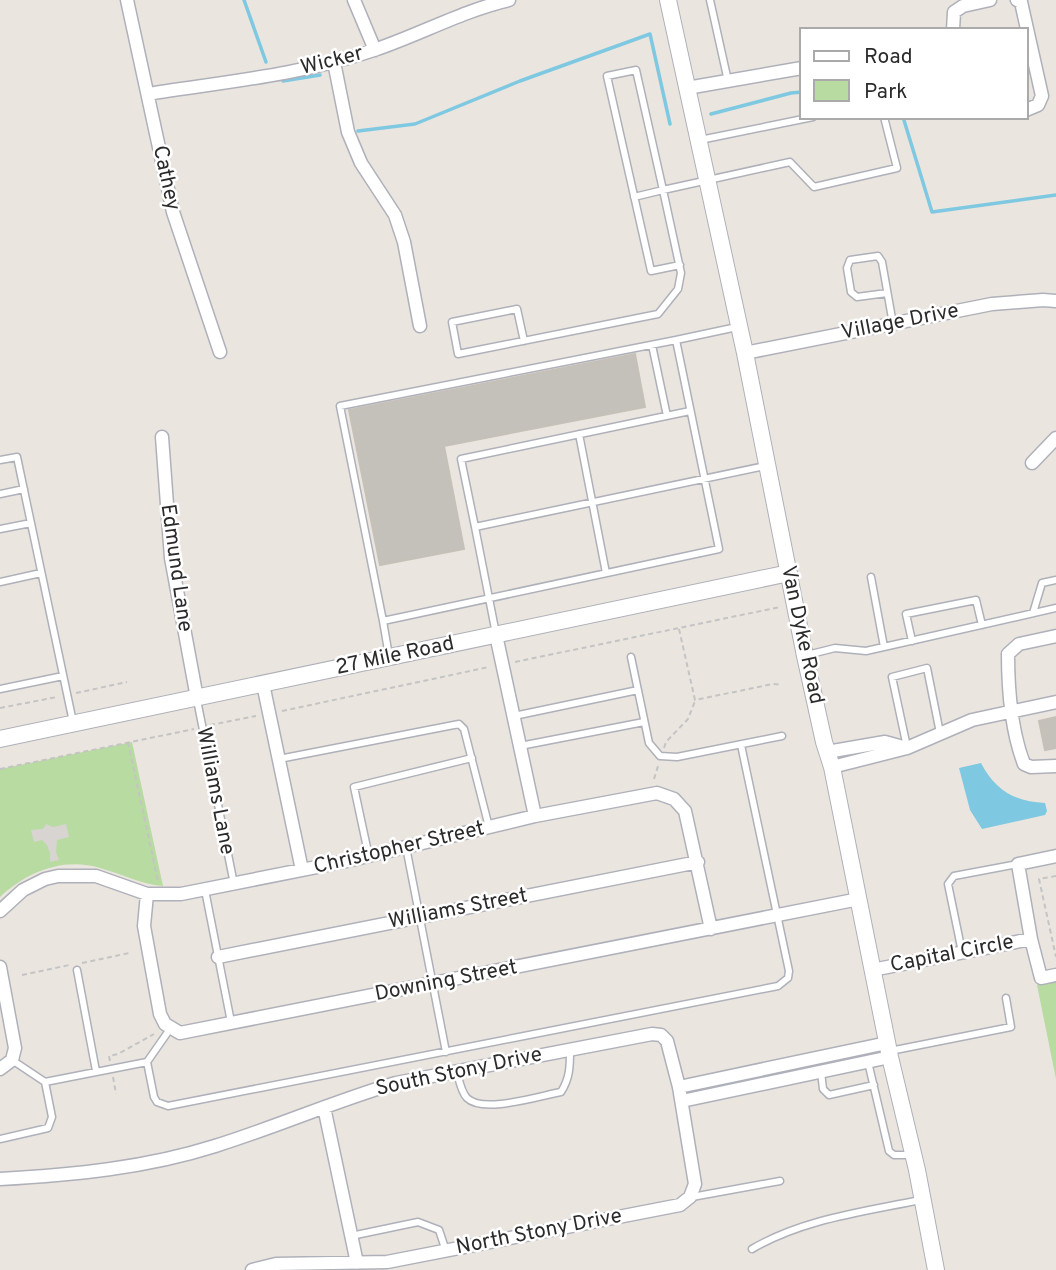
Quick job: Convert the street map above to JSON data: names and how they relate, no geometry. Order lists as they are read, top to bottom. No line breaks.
{"streets":{"street":["Wicker","Cathey","Village Drive","Edmund Lane","Van Dyke Road","27 Mile Road","Christopher Street","Williams Street","Capital Circle","Downing Street","South Stony Drive","North Stony Drive"],"lane":["Williams Lane"]},"crossings":[["Wicker","Cathey"],["Village Drive","Van Dyke Road"],["Edmund Lane","27 Mile Road"],["Edmund Lane","Williams Lane"],["Van Dyke Road","27 Mile Road"],["Van Dyke Road","Capital Circle"],["Van Dyke Road","Downing Street"],["27 Mile Road","Williams Lane"],["Williams Lane","Christopher Street"],["Christopher Street","Williams Street"],["Christopher Street","Downing Street"]],"legend":["Road","Park"]}
